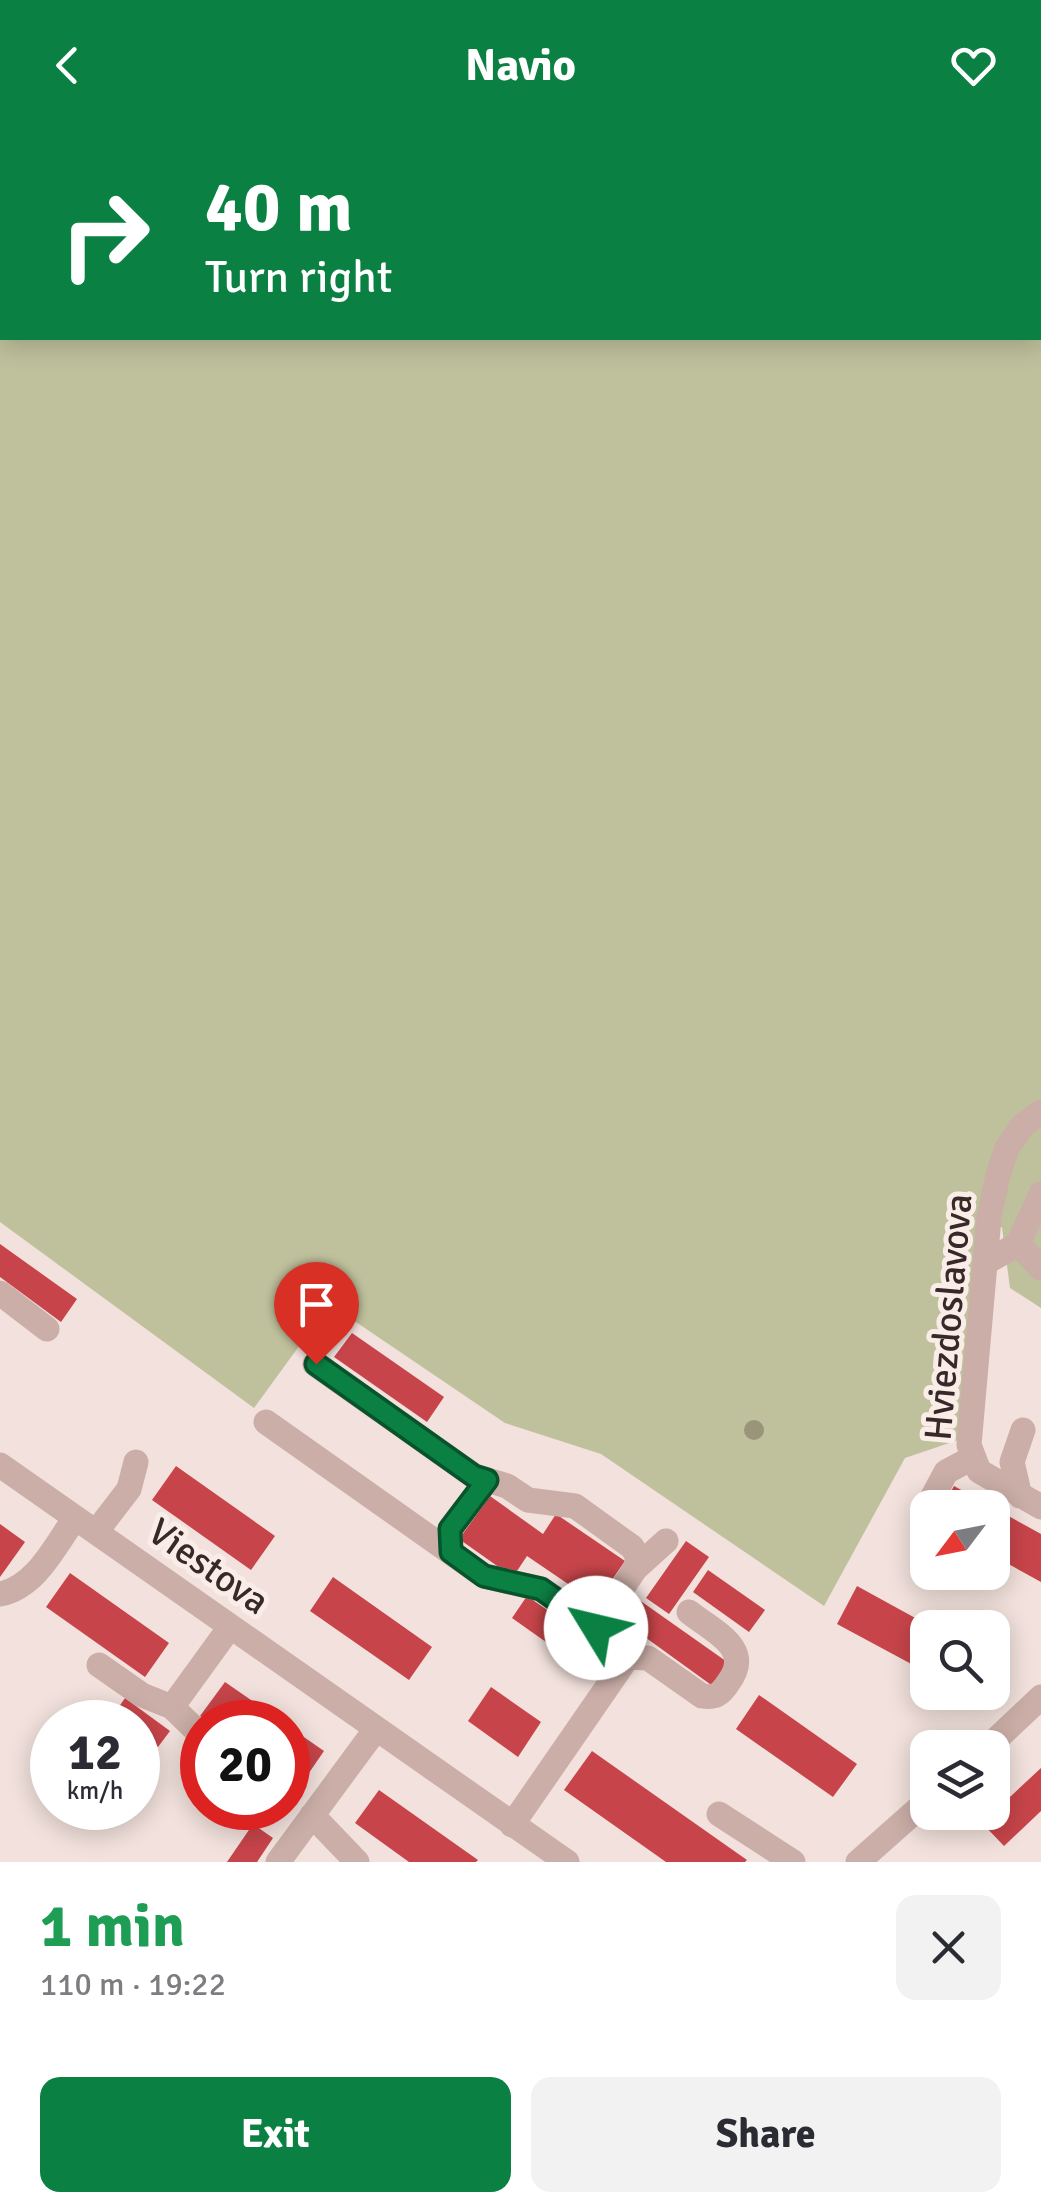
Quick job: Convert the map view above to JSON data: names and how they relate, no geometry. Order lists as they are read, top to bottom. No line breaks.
{"streets":{"street":["Hviezdoslavova","Viestova"]},"north":"bottom left","page":{"header":"Navio","turn":["40 m","Turn right"],"speed":"12 km/h","limit":"20","heading":["1 min","110 m · 19:22"],"buttons":["Exit","Share"]}}
